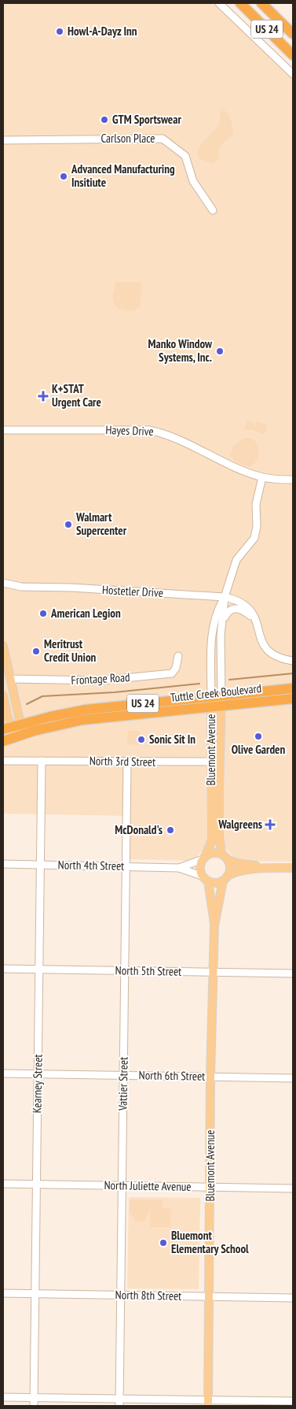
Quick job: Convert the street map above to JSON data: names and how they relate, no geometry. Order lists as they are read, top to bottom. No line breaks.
{"streets":{"highway":["US 24","Tuttle Creek Boulevard"],"main road":["Bluemont Avenue"],"street":["Carlson Place","Hayes Drive","Hostetler Drive","Frontage Road","North 3rd Street","North 4th Street","North 5th Street","North 6th Street","Kearney Street","Vattier Street","North Juliette Avenue","North 8th Street"]},"crossings":[["Hayes Drive","Bluemont Avenue"],["Hostetler Drive","Bluemont Avenue"],["Tuttle Creek Boulevard","Bluemont Avenue"],["Bluemont Avenue","North 3rd Street"],["Bluemont Avenue","North 4th Street"],["Bluemont Avenue","North 5th Street"],["Bluemont Avenue","North 6th Street"],["Bluemont Avenue","North Juliette Avenue"],["Bluemont Avenue","North 8th Street"],["North 3rd Street","Kearney Street"],["North 3rd Street","Vattier Street"],["North 4th Street","Kearney Street"],["North 4th Street","Vattier Street"],["North 5th Street","Kearney Street"],["North 5th Street","Vattier Street"],["North 6th Street","Kearney Street"],["North 6th Street","Vattier Street"],["Kearney Street","North Juliette Avenue"],["Kearney Street","North 8th Street"],["Vattier Street","North Juliette Avenue"],["Vattier Street","North 8th Street"]],"places":{"other":["Howl-A-Dayz Inn","GTM Sportswear","Advanced Manufacturing Insitiute","Manko Window Systems, Inc.","Walmart Supercenter","American Legion","Meritrust Credit Union","Olive Garden","Sonic Sit In","McDonald's","Bluemont Elementary School"],"health":["K+STAT Urgent Care","Walgreens"]}}
